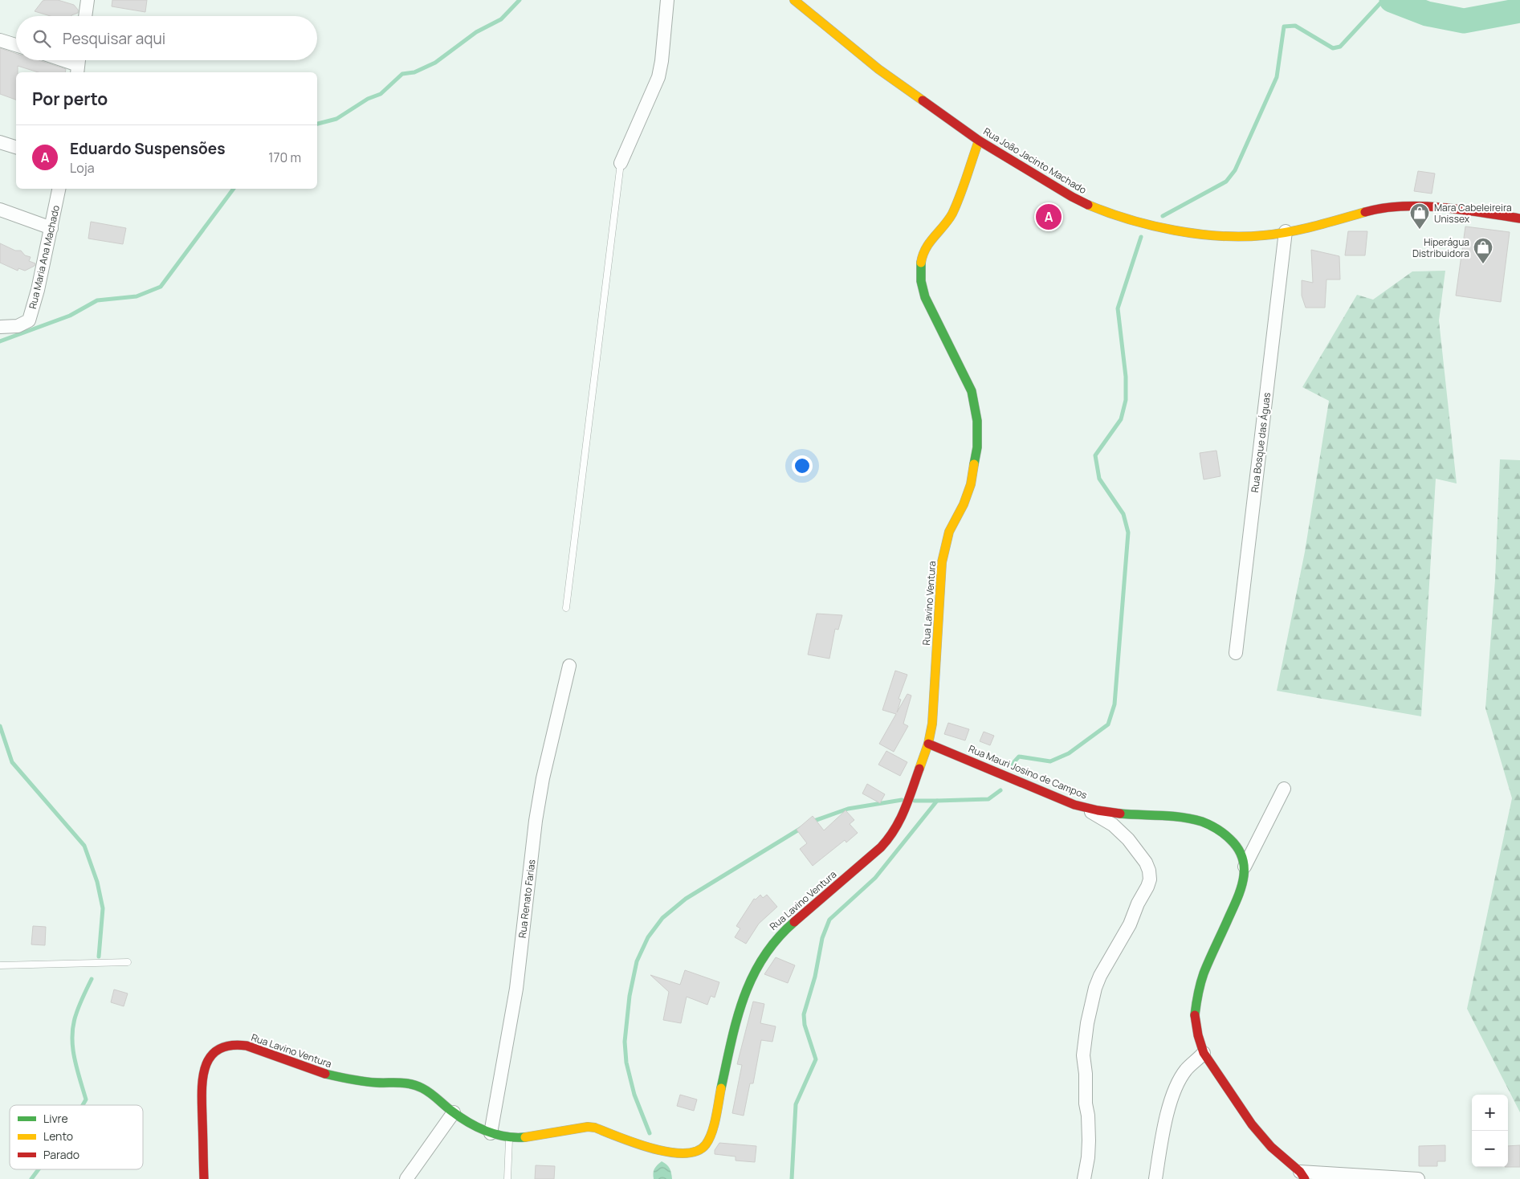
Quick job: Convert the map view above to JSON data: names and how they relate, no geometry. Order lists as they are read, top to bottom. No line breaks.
{"streets":{"street":["Rua João Jacinto Machado","Rua Maria Ana Machado","Rua Bosque das Águas","Rua Lavino Ventura","Rua Mauri Josino de Campos","Rua Renato Farias"]},"crossings":[["Rua João Jacinto Machado","Rua Bosque das Águas"],["Rua João Jacinto Machado","Rua Lavino Ventura"],["Rua Lavino Ventura","Rua Mauri Josino de Campos"],["Rua Lavino Ventura","Rua Renato Farias"]],"places":{"shop":["Mara Cabeleireira Unissex","Hiperágua Distribuidora"]},"legend":["Livre","Lento","Parado"],"page":{"search":"Pesquisar aqui","heading":"Por perto","list":[{"mark":"A","name":"Eduardo Suspensões","note":"Loja","value":"170 m"}],"pins":"A","map_buttons":["+","−"]}}
